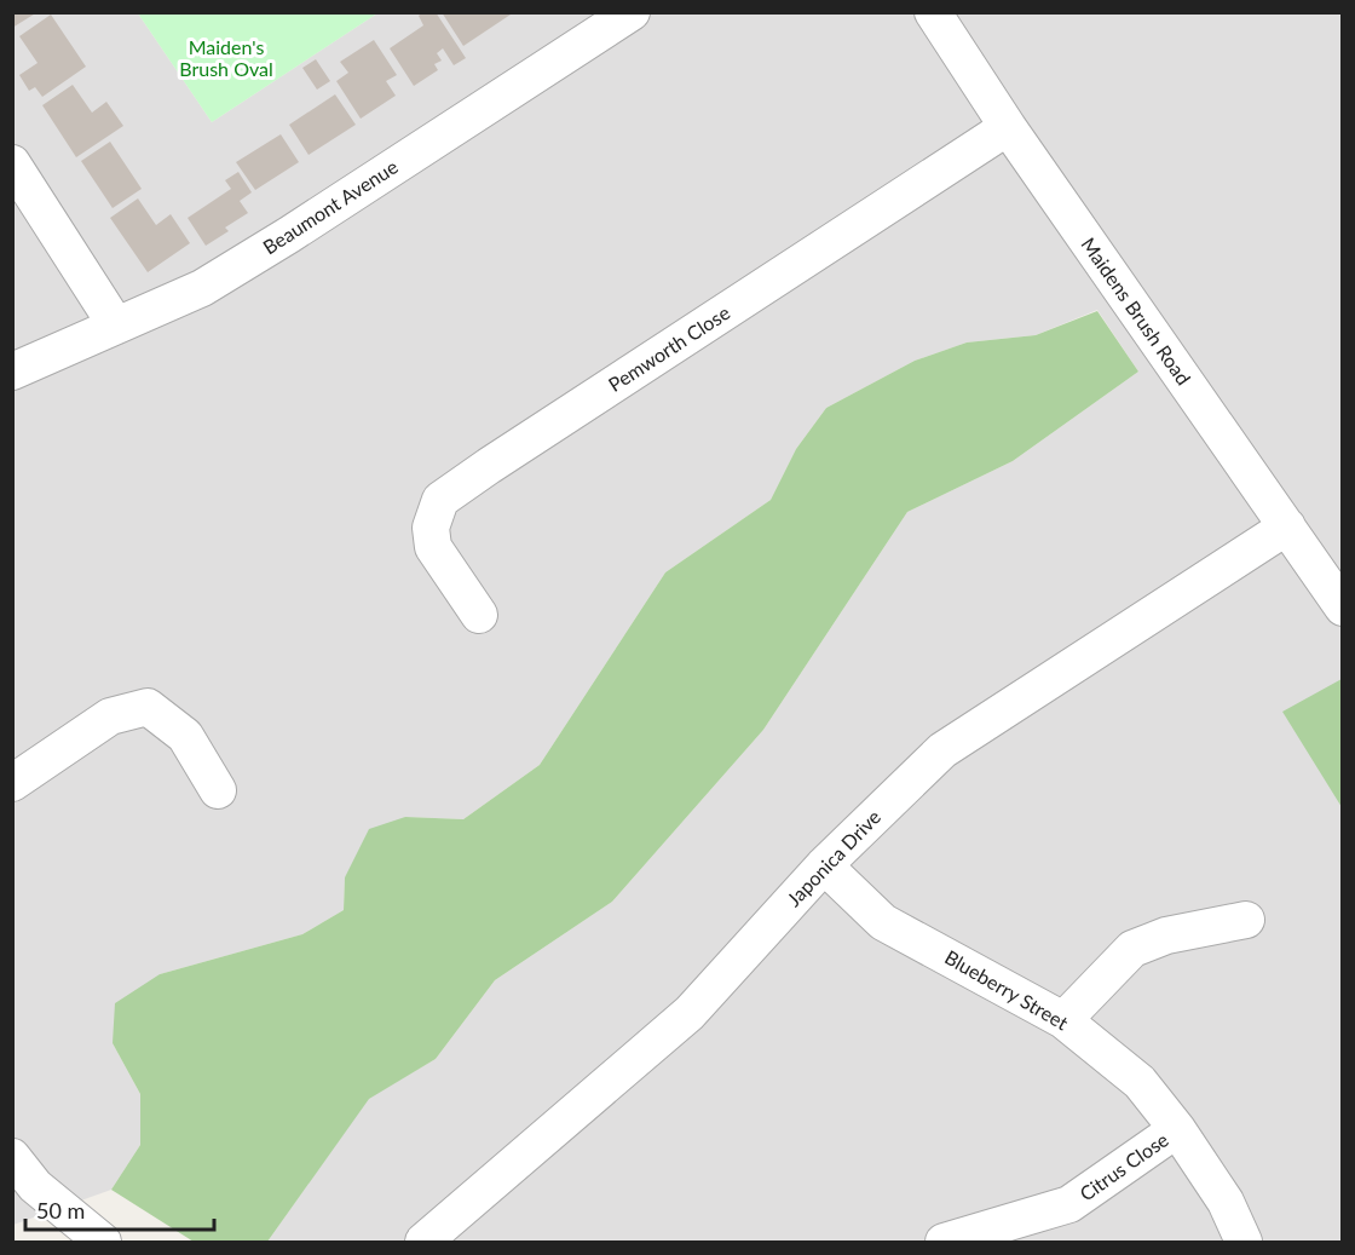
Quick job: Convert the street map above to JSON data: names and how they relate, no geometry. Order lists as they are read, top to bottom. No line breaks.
{"streets":{"street":["Beaumont Avenue","Maidens Brush Road","Pemworth Close","Japonica Drive","Blueberry Street","Citrus Close"]},"crossings":[["Maidens Brush Road","Pemworth Close"],["Maidens Brush Road","Japonica Drive"],["Japonica Drive","Blueberry Street"],["Blueberry Street","Citrus Close"]],"parks":["Maiden's Brush Oval"],"scale_bar":"50 m"}
